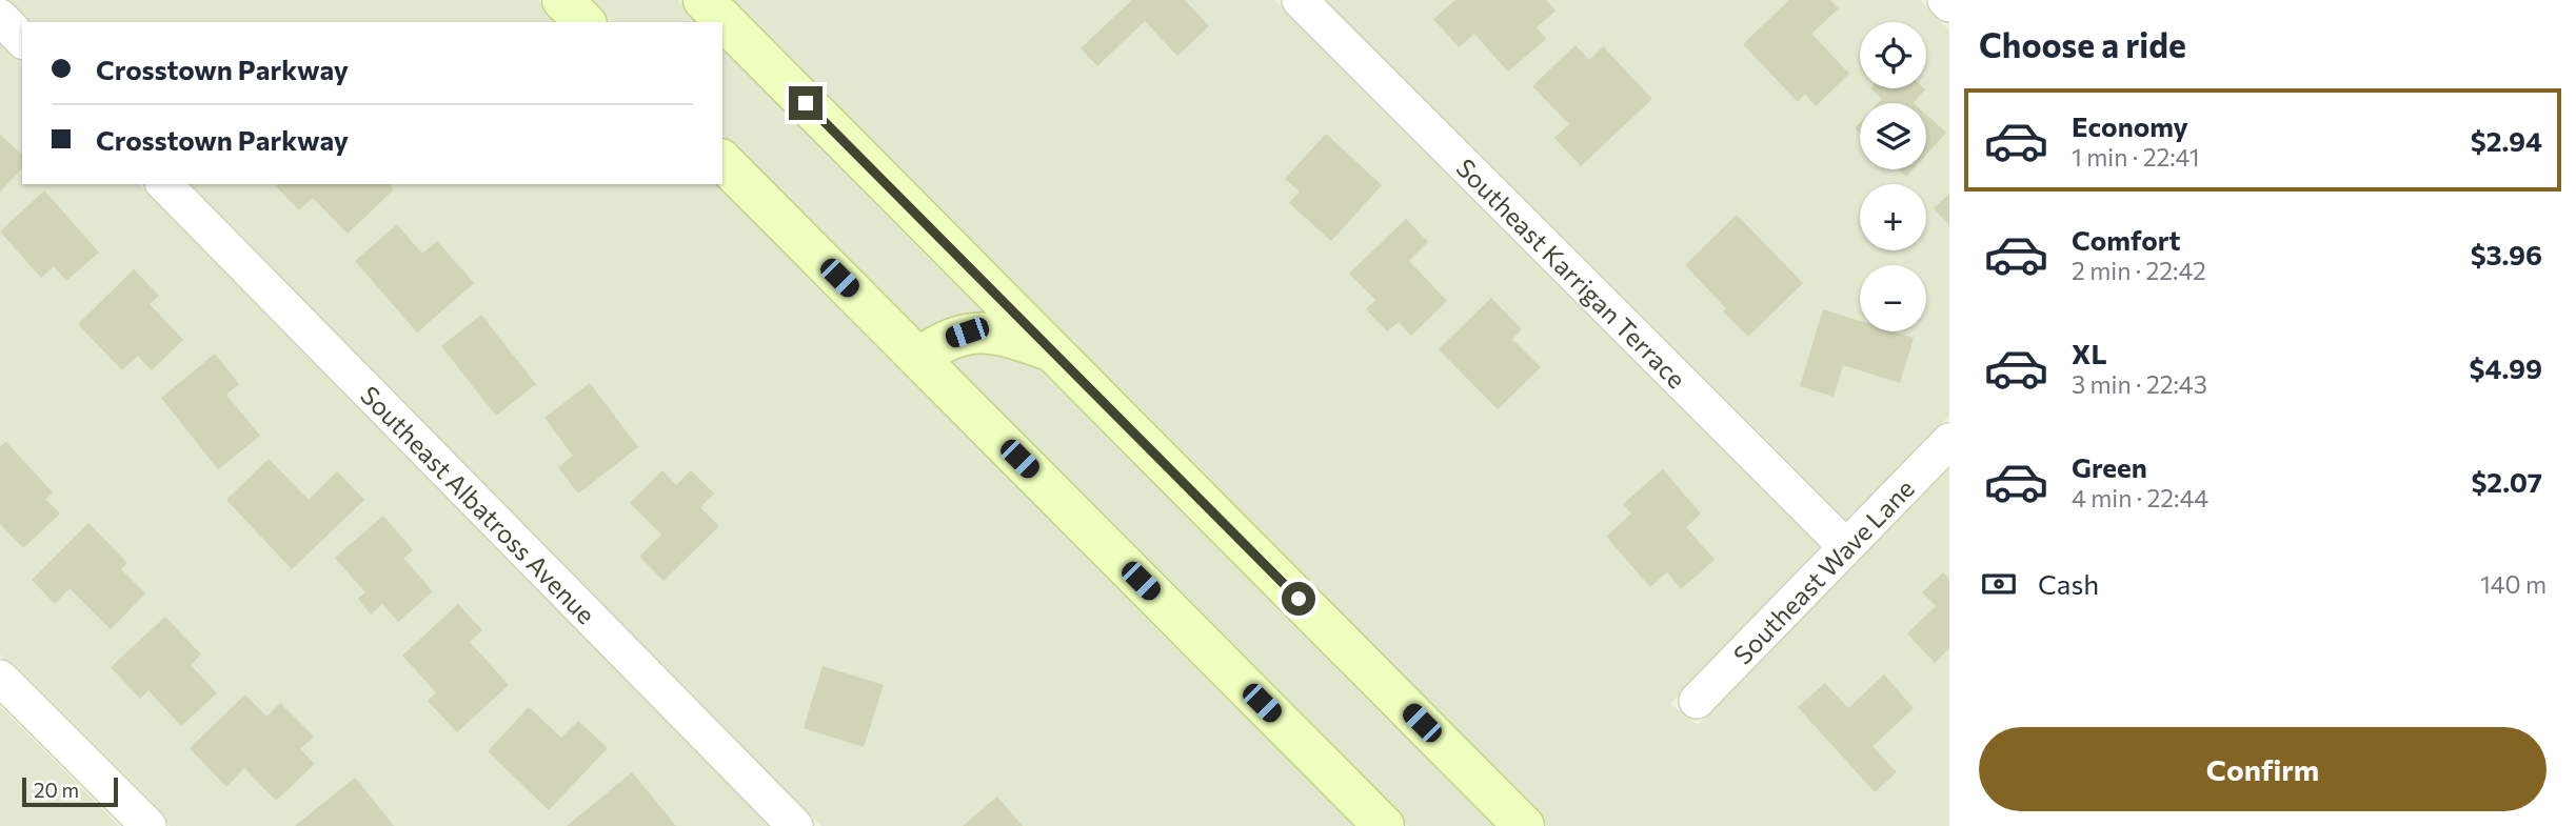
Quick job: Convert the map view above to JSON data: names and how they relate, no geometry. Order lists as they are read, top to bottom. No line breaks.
{"streets":{"street":["Southeast Karrigan Terrace","Southeast Albatross Avenue","Southeast Wave Lane"]},"crossings":[["Southeast Karrigan Terrace","Southeast Wave Lane"]],"scale_bar":"20 m","page":{"heading":"Choose a ride","map_buttons":["+","−"],"banner":["Crosstown Parkway","Crosstown Parkway"],"list":[{"name":"Economy","note":"1 min · 22:41","value":"$2.94"},{"name":"Comfort","note":"2 min · 22:42","value":"$3.96"},{"name":"XL","note":"3 min · 22:43","value":"$4.99"},{"name":"Green","note":"4 min · 22:44","value":"$2.07"}],"pay":["Cash","140 m"],"buttons":"Confirm","scale":"20 m"}}
